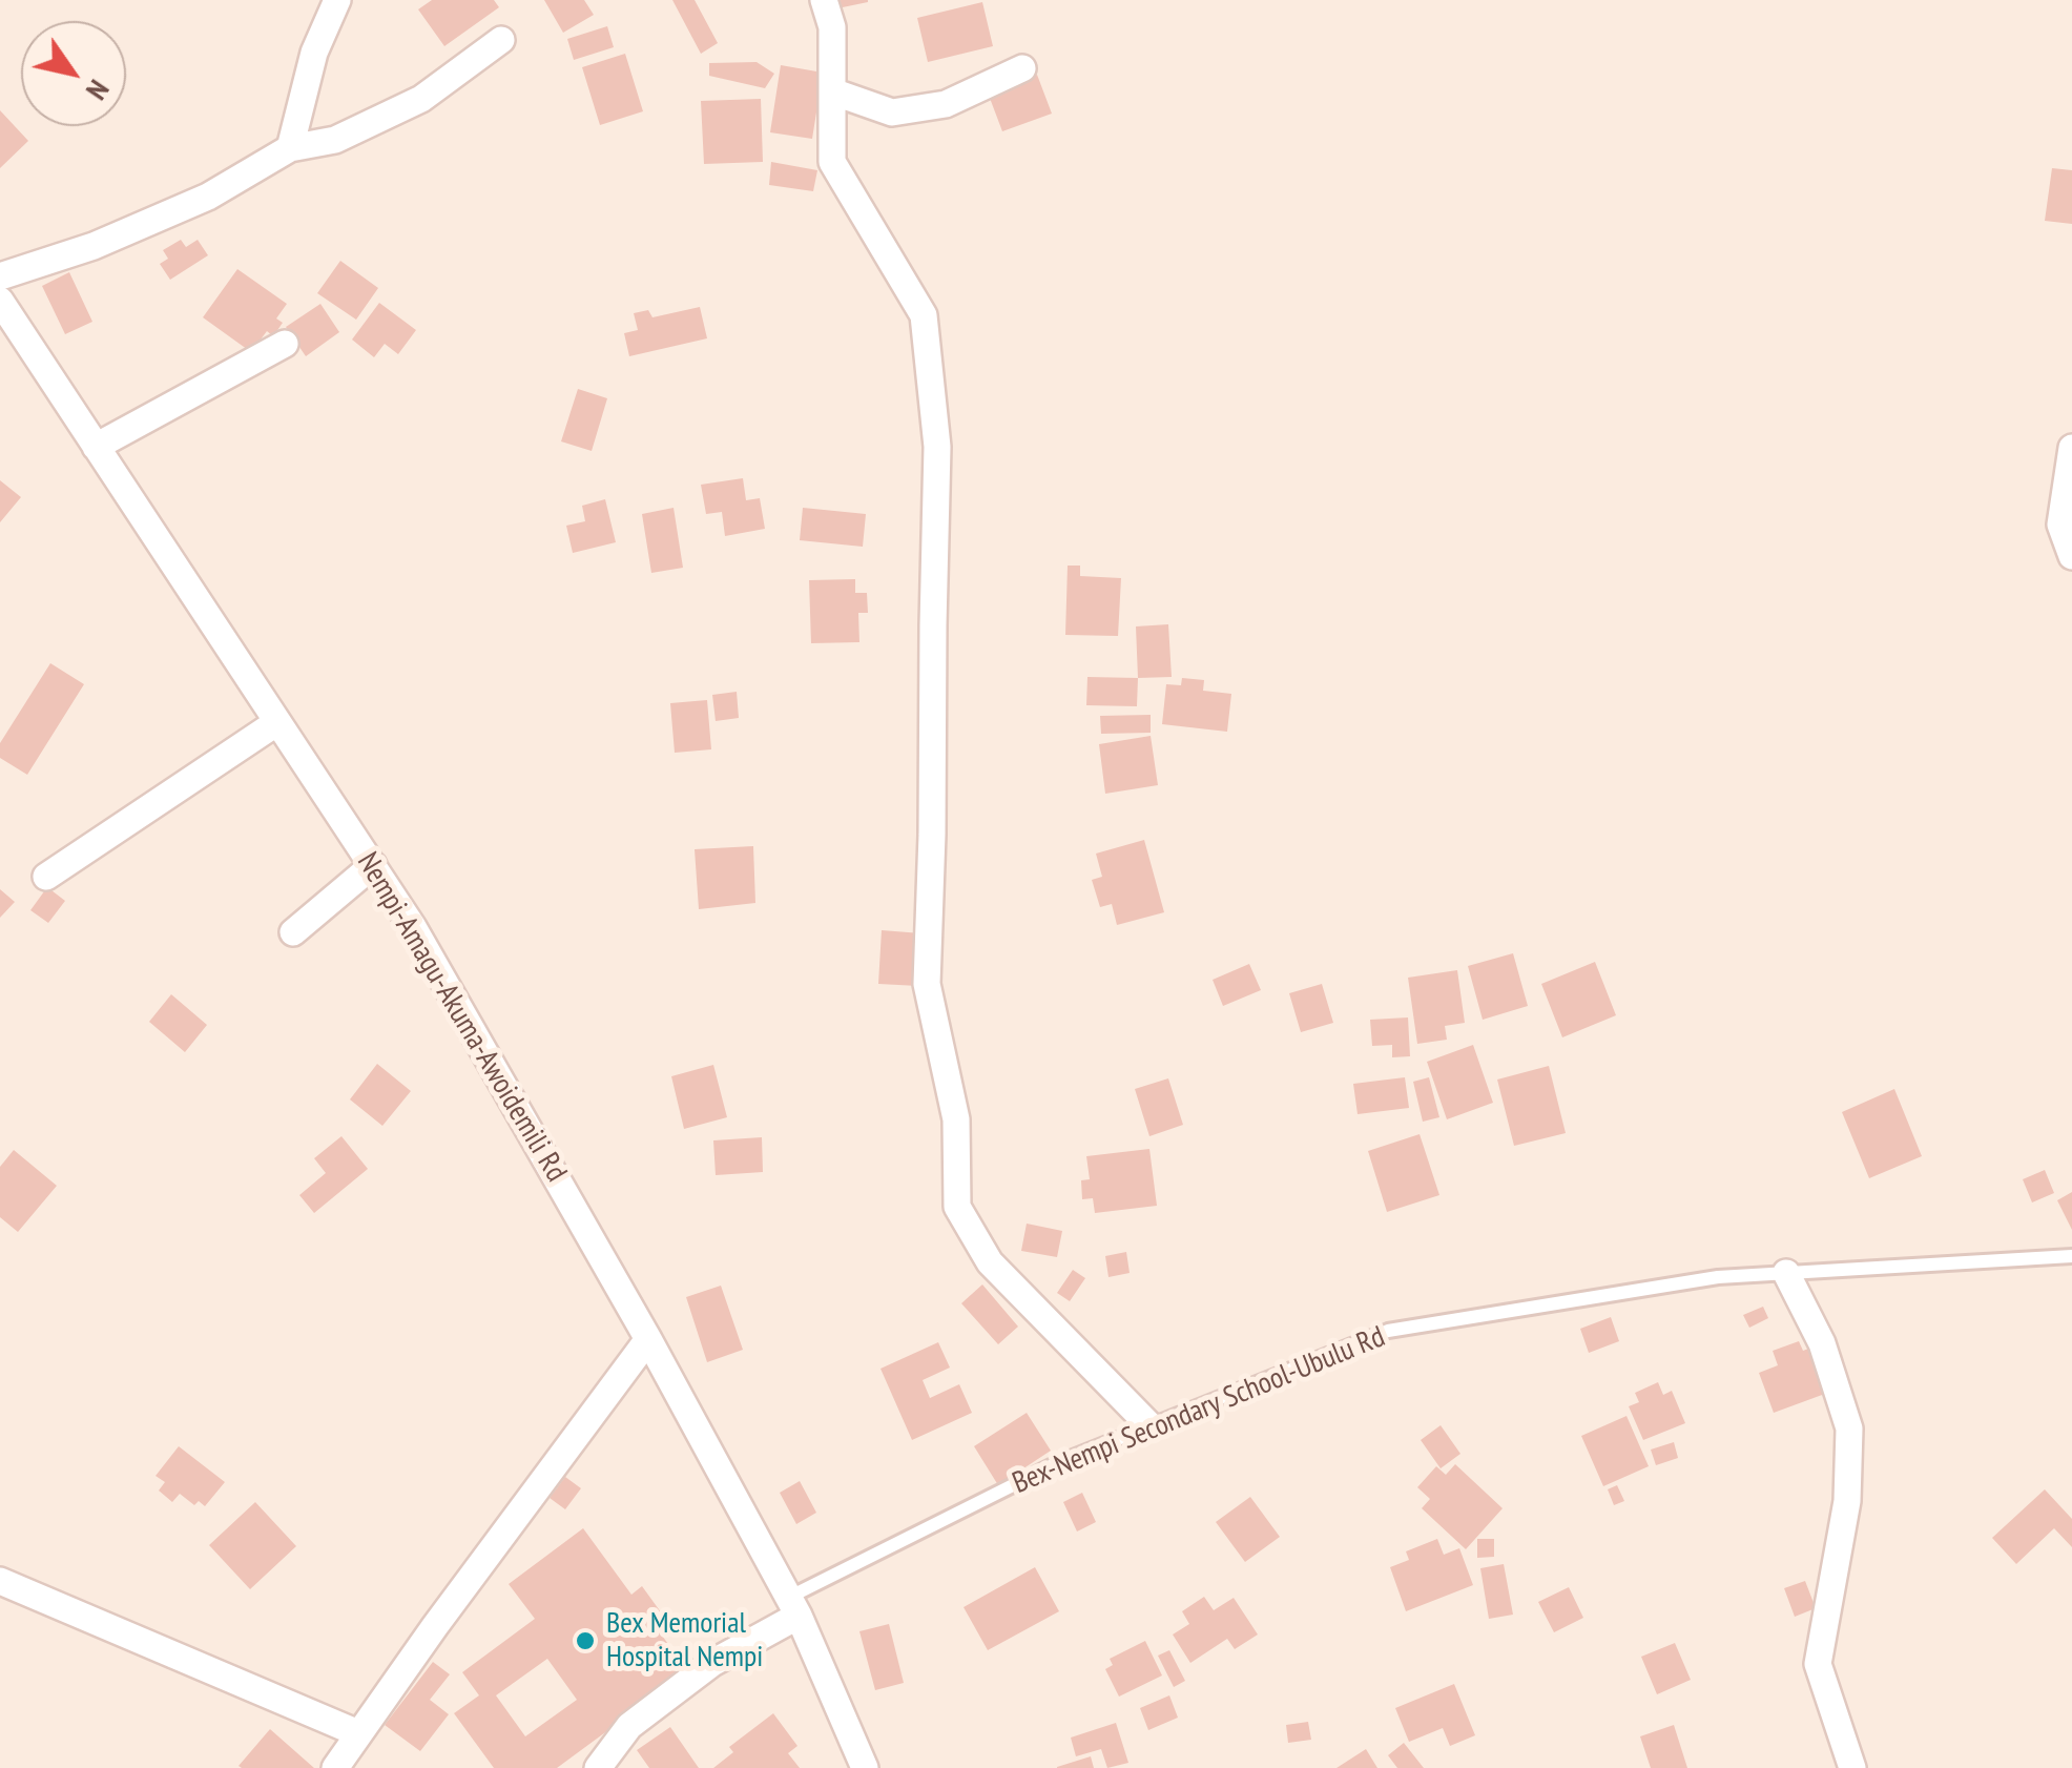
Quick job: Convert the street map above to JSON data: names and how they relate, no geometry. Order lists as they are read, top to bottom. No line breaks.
{"streets":{"street":["Nempi-Amagu-Akuma-Awoidemili Rd"],"lane":["Bex-Nempi Secondary School-Ubulu Rd"]},"crossings":[["Nempi-Amagu-Akuma-Awoidemili Rd","Bex-Nempi Secondary School-Ubulu Rd"]],"places":["Bex Memorial Hospital Nempi"],"north":"bottom right"}
